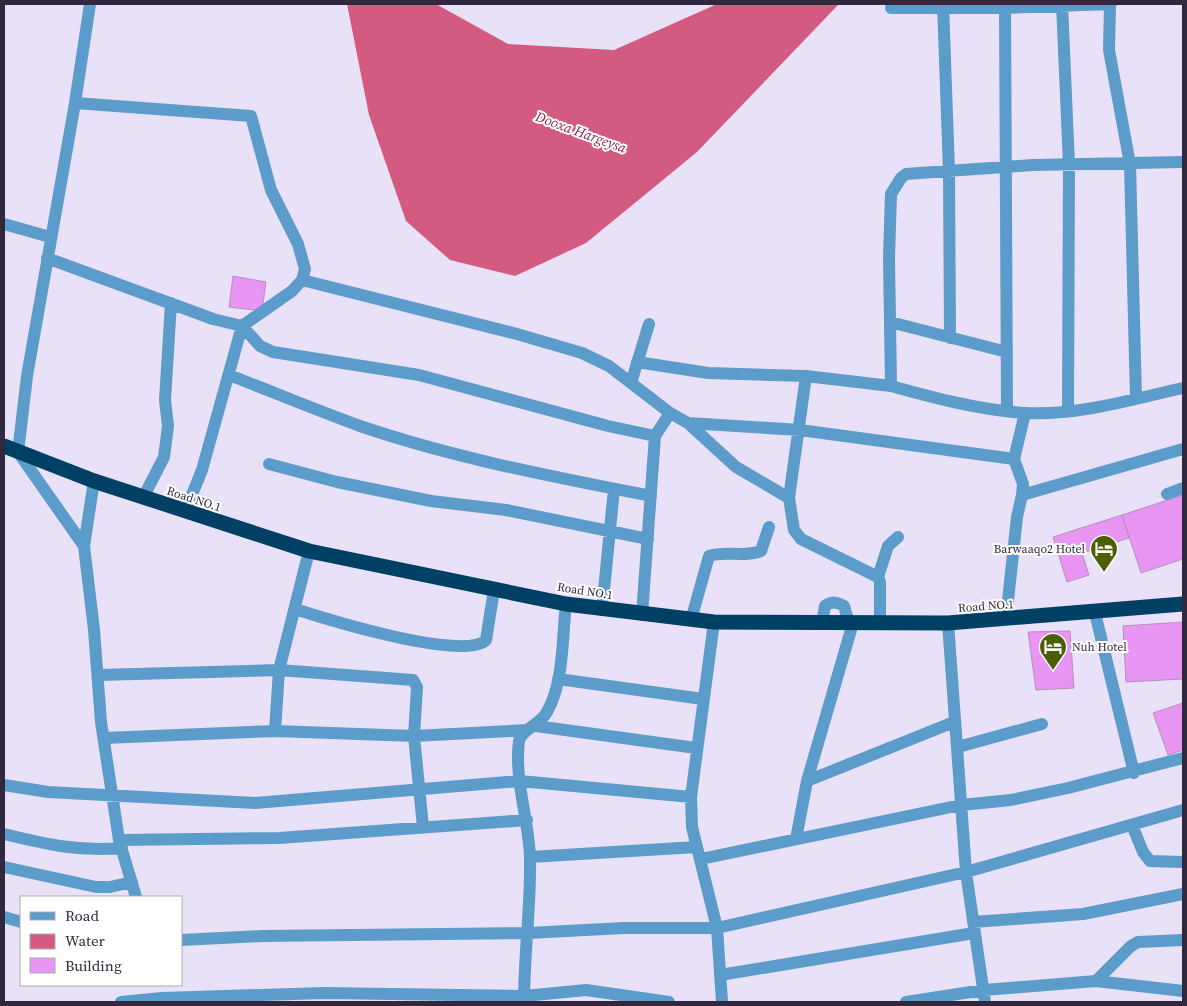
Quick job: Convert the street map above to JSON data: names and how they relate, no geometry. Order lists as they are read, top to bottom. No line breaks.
{"streets":{"highway":["Road NO.1"]},"water":["Dooxa Hargeysa"],"places":{"hotel":["Barwaaqo2 Hotel","Nuh Hotel"]},"legend":["Road","Water","Building"]}
